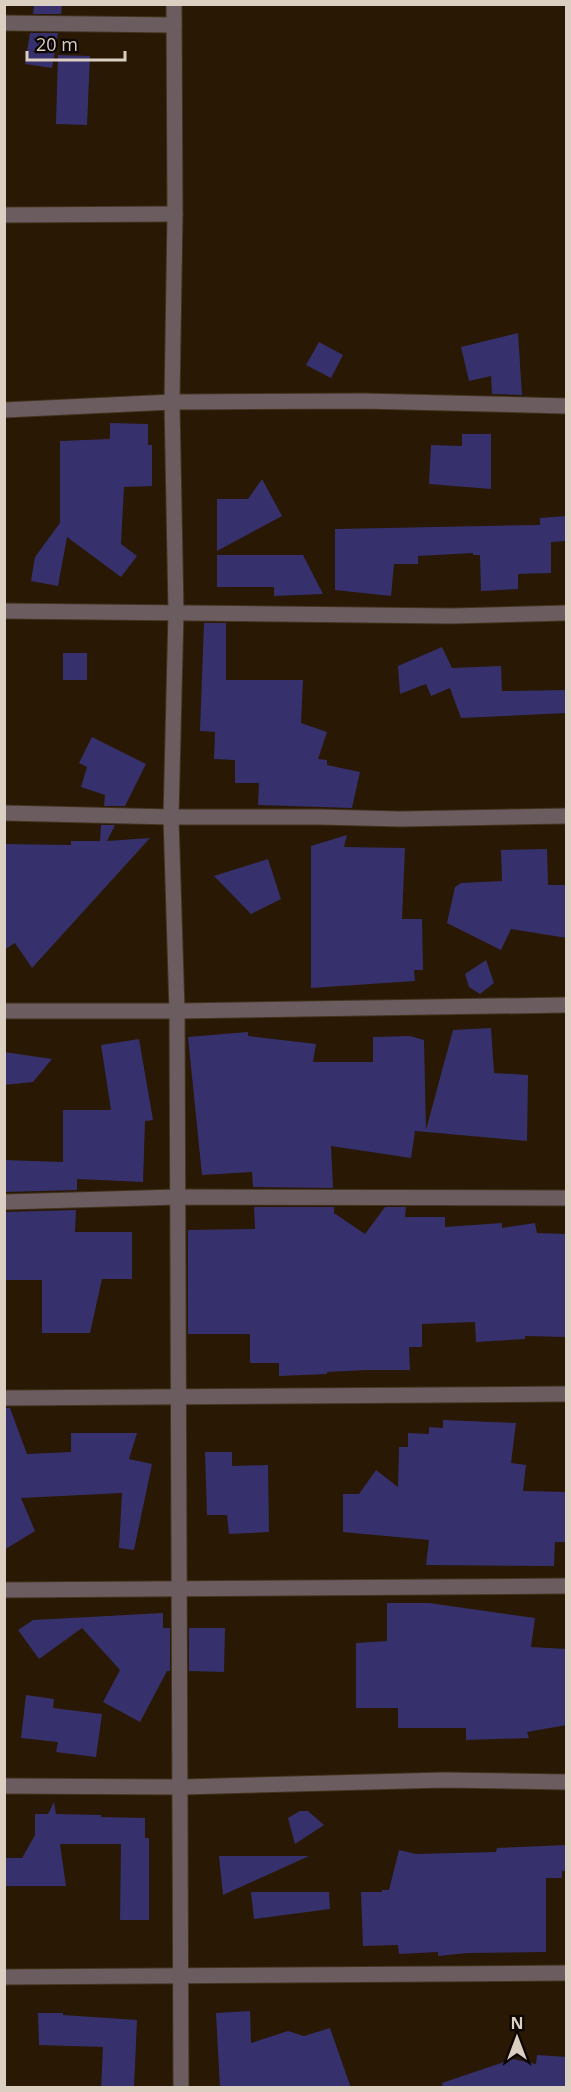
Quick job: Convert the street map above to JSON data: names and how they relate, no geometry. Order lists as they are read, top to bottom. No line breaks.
{"scale_bar":"20 m","north":"top"}
